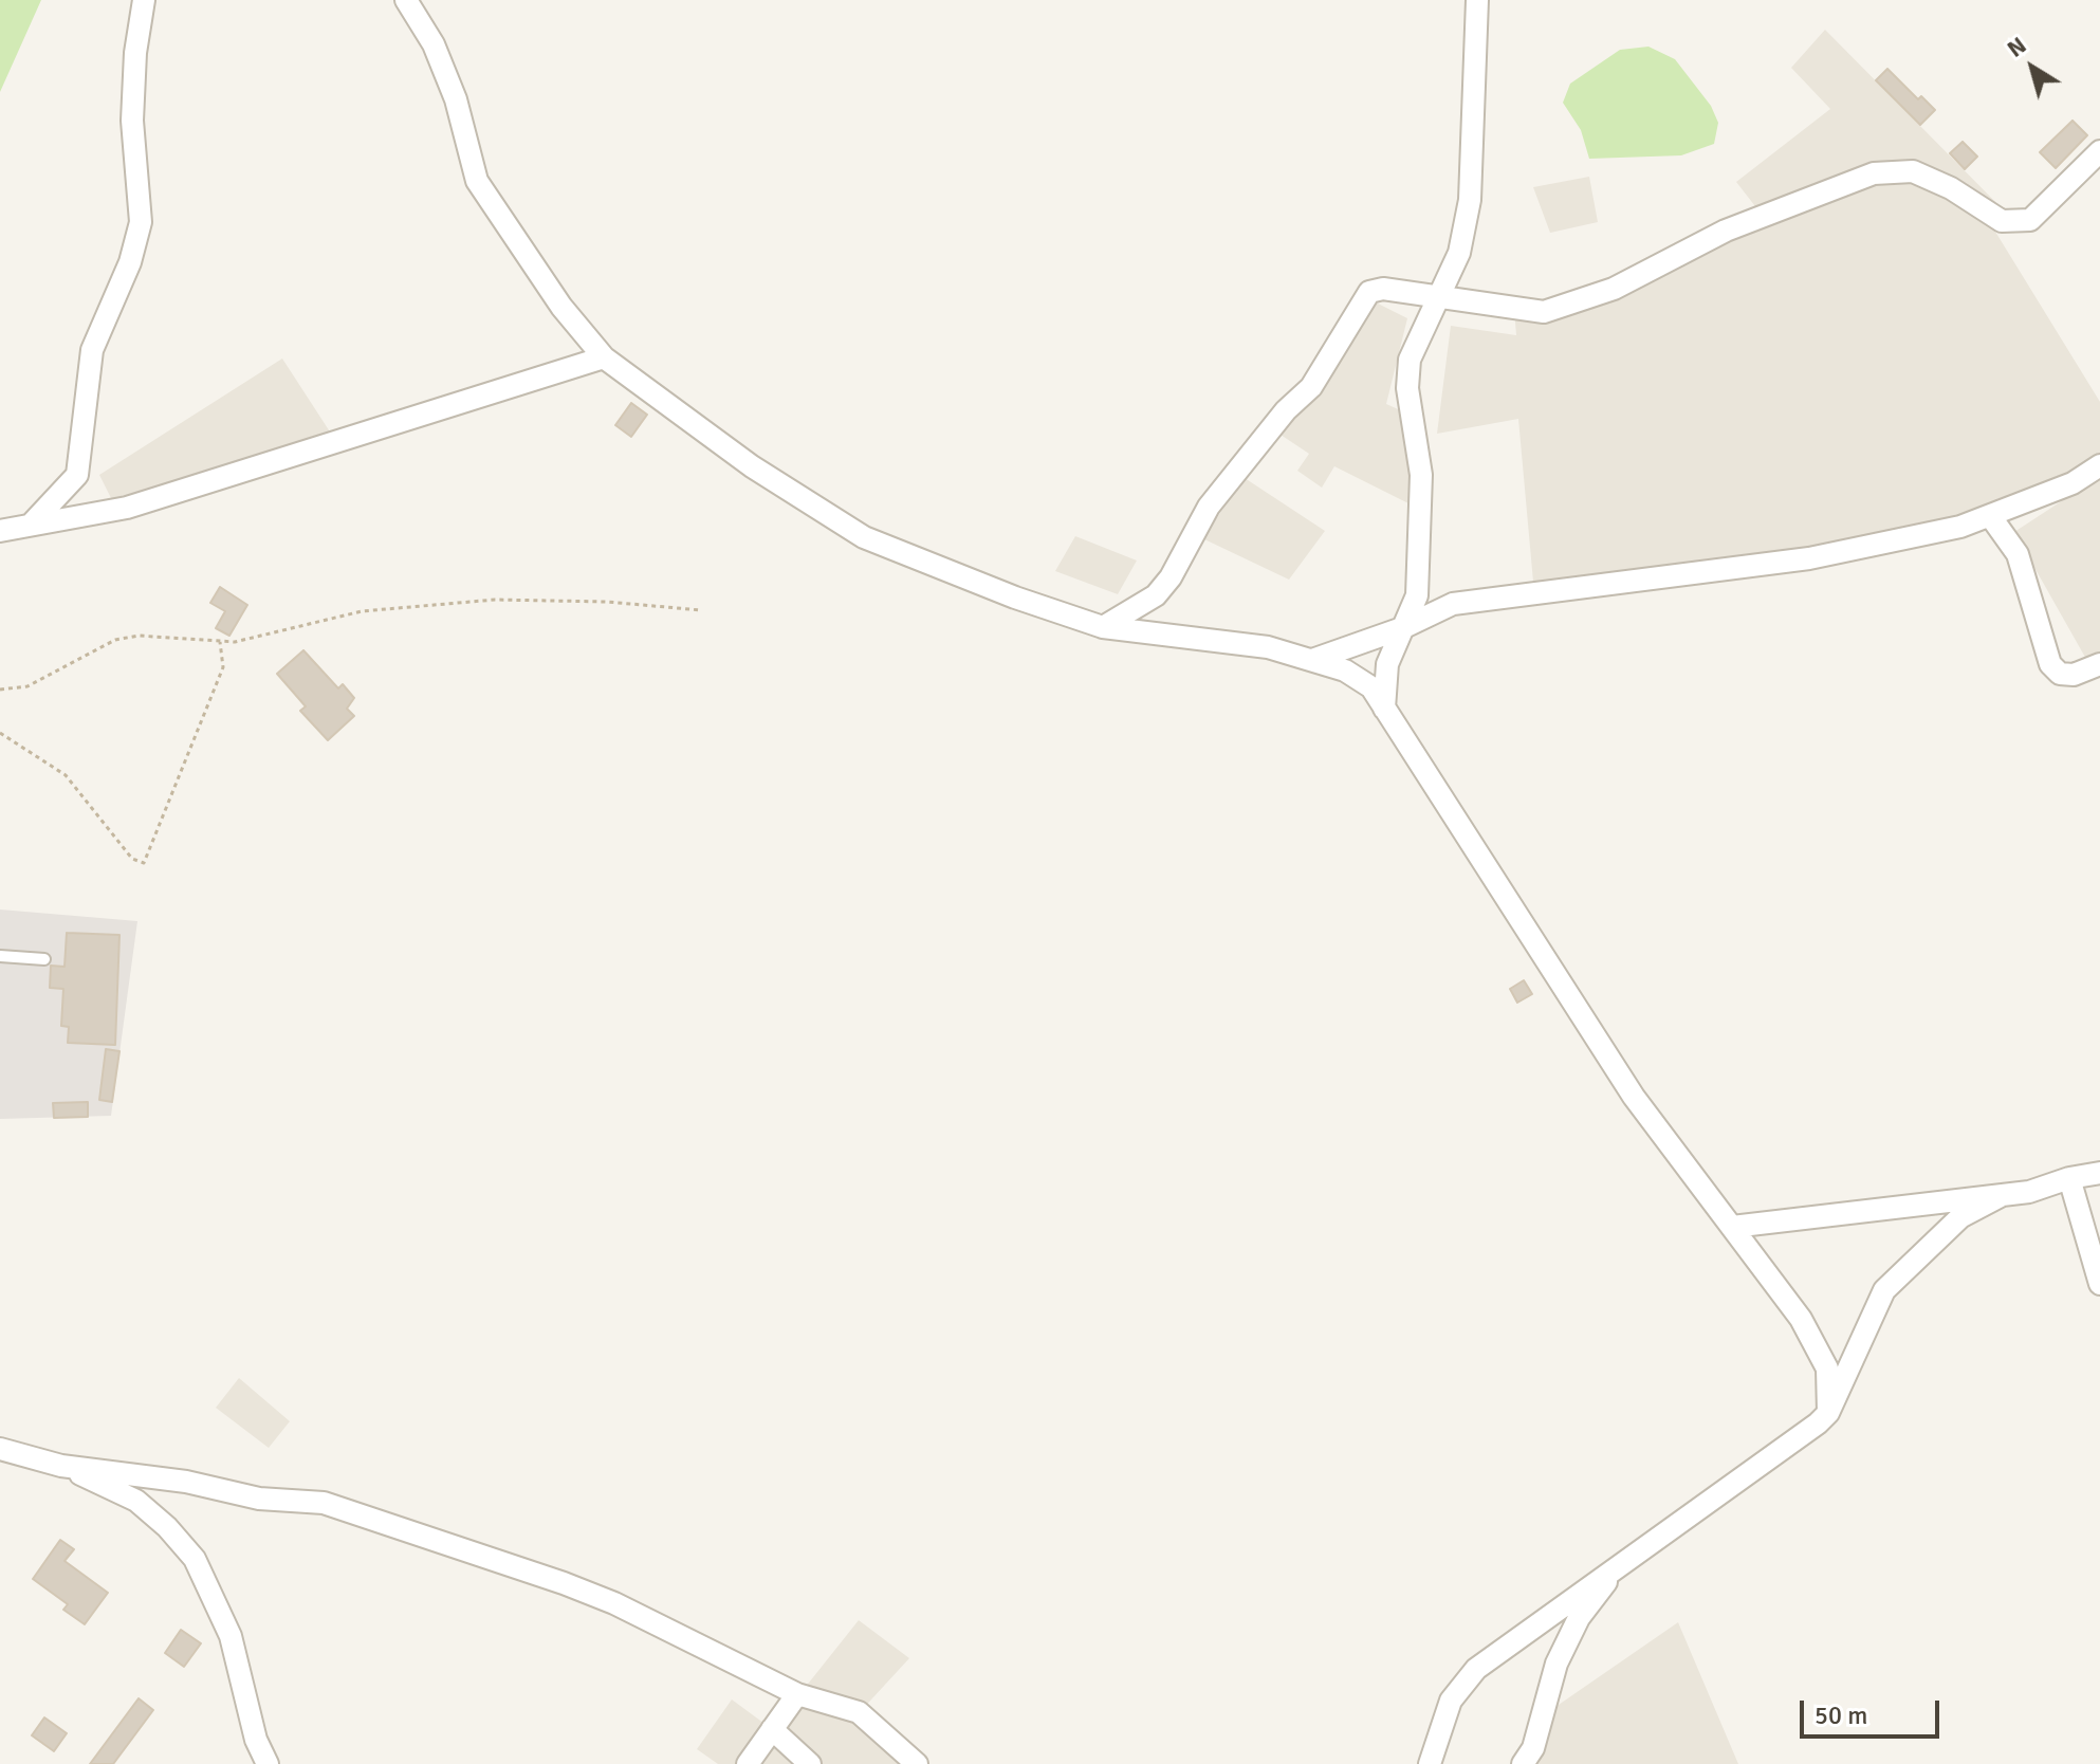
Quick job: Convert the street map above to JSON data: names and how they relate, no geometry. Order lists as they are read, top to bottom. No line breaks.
{"scale_bar":"50 m","north":"top left"}
